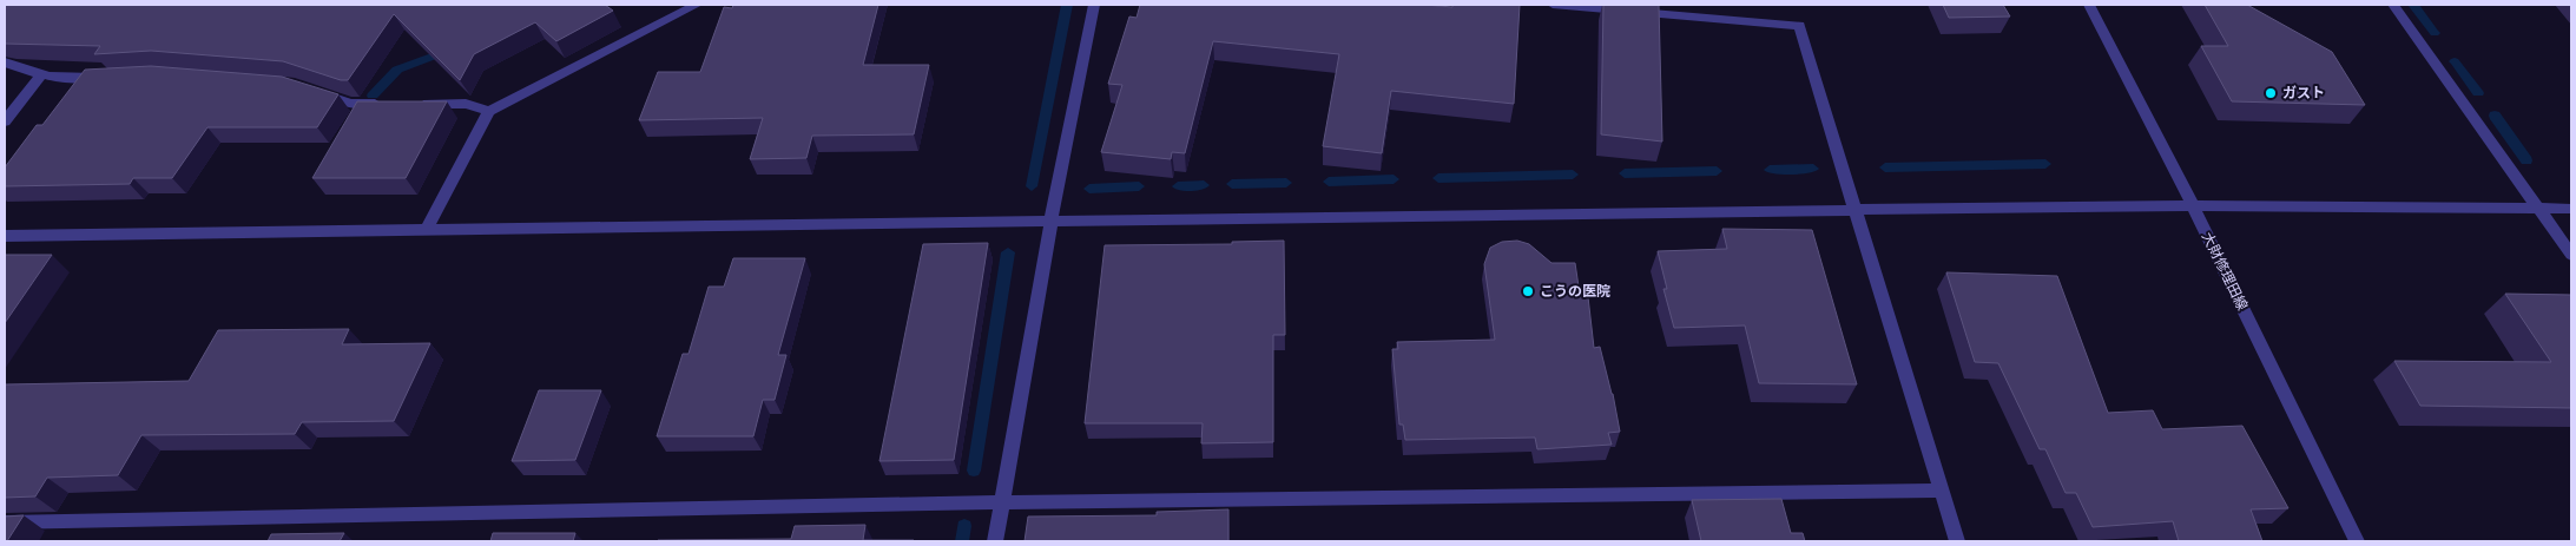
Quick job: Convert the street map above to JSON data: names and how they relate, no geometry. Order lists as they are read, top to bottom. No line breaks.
{"streets":{"street":["大財修理田線"]},"places":["ガスト","こうの医院"]}
